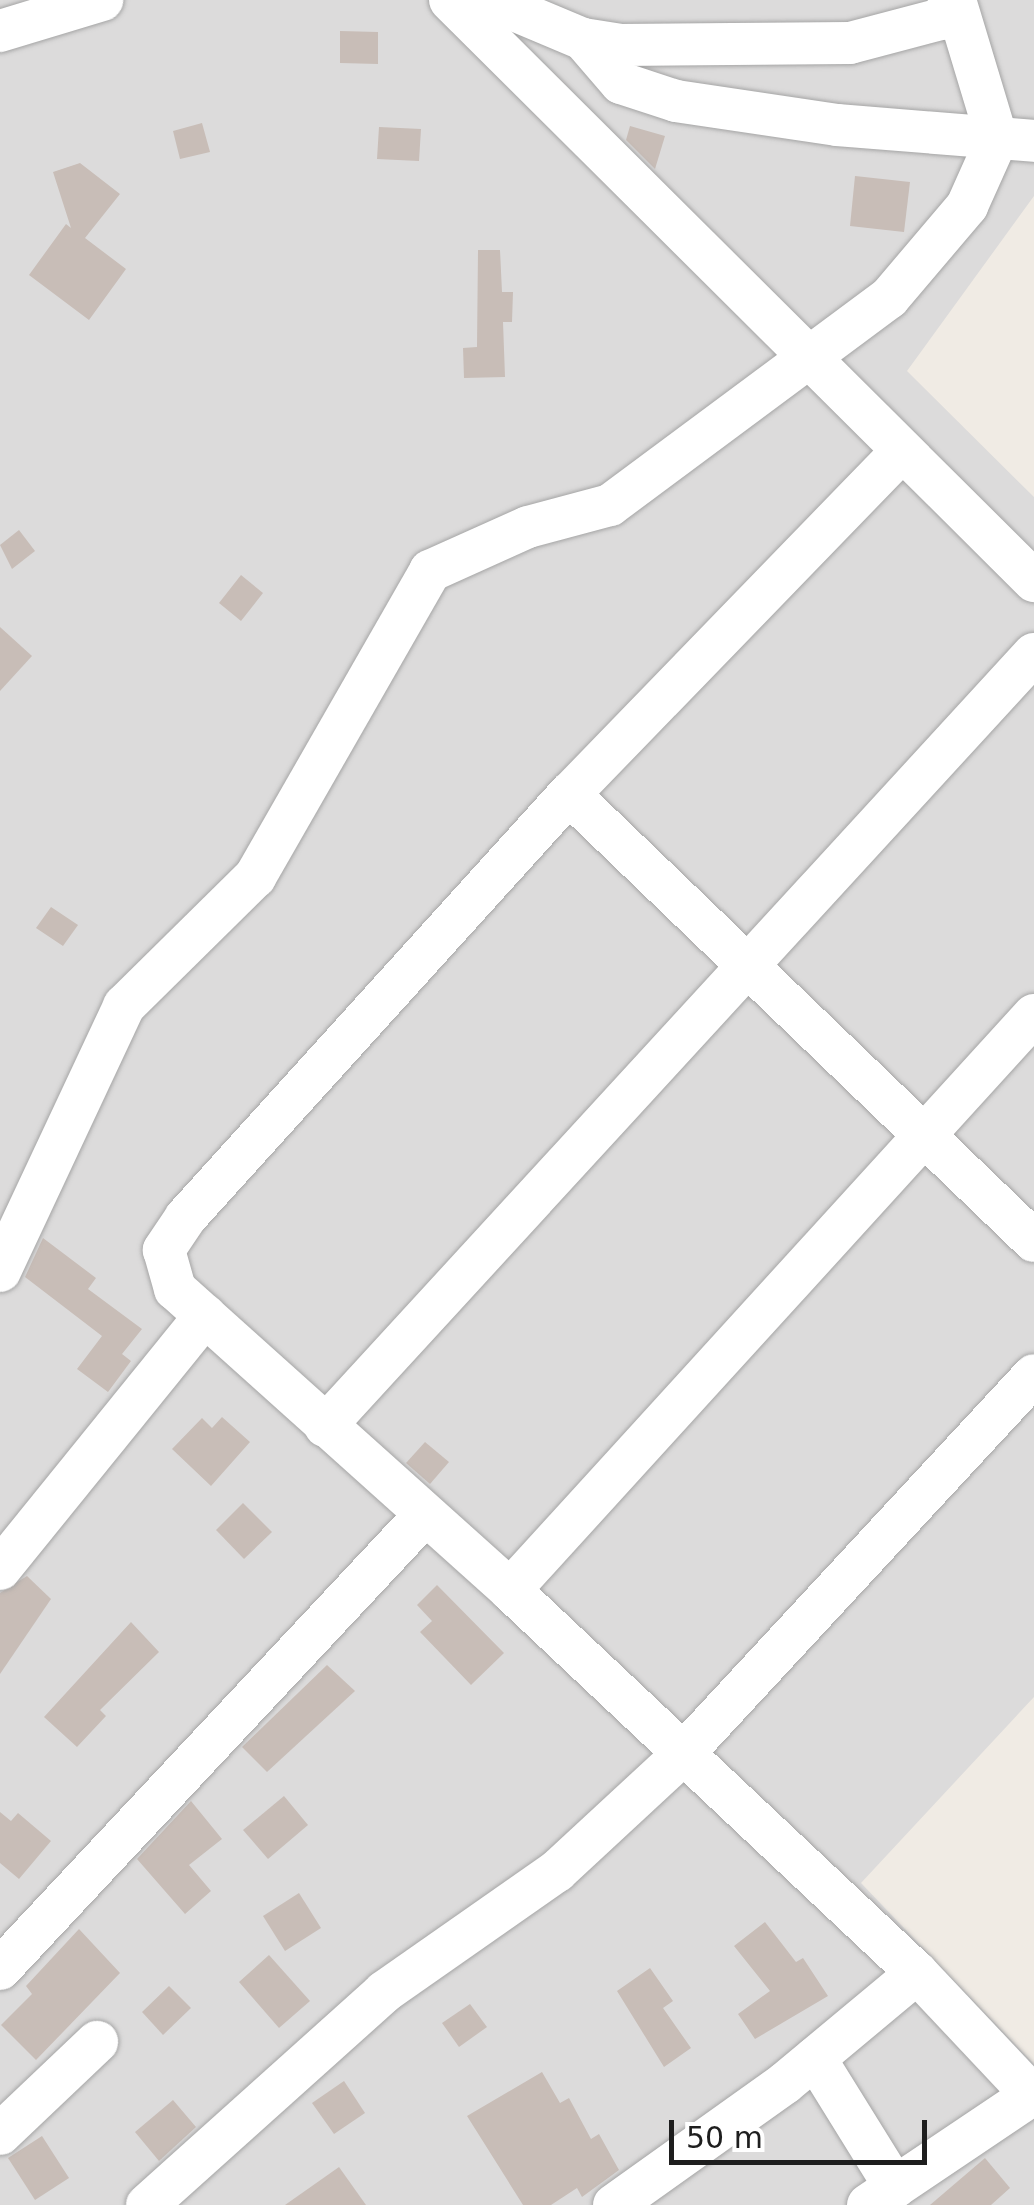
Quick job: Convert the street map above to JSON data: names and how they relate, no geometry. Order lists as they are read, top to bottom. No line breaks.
{"scale_bar":"50 m"}
